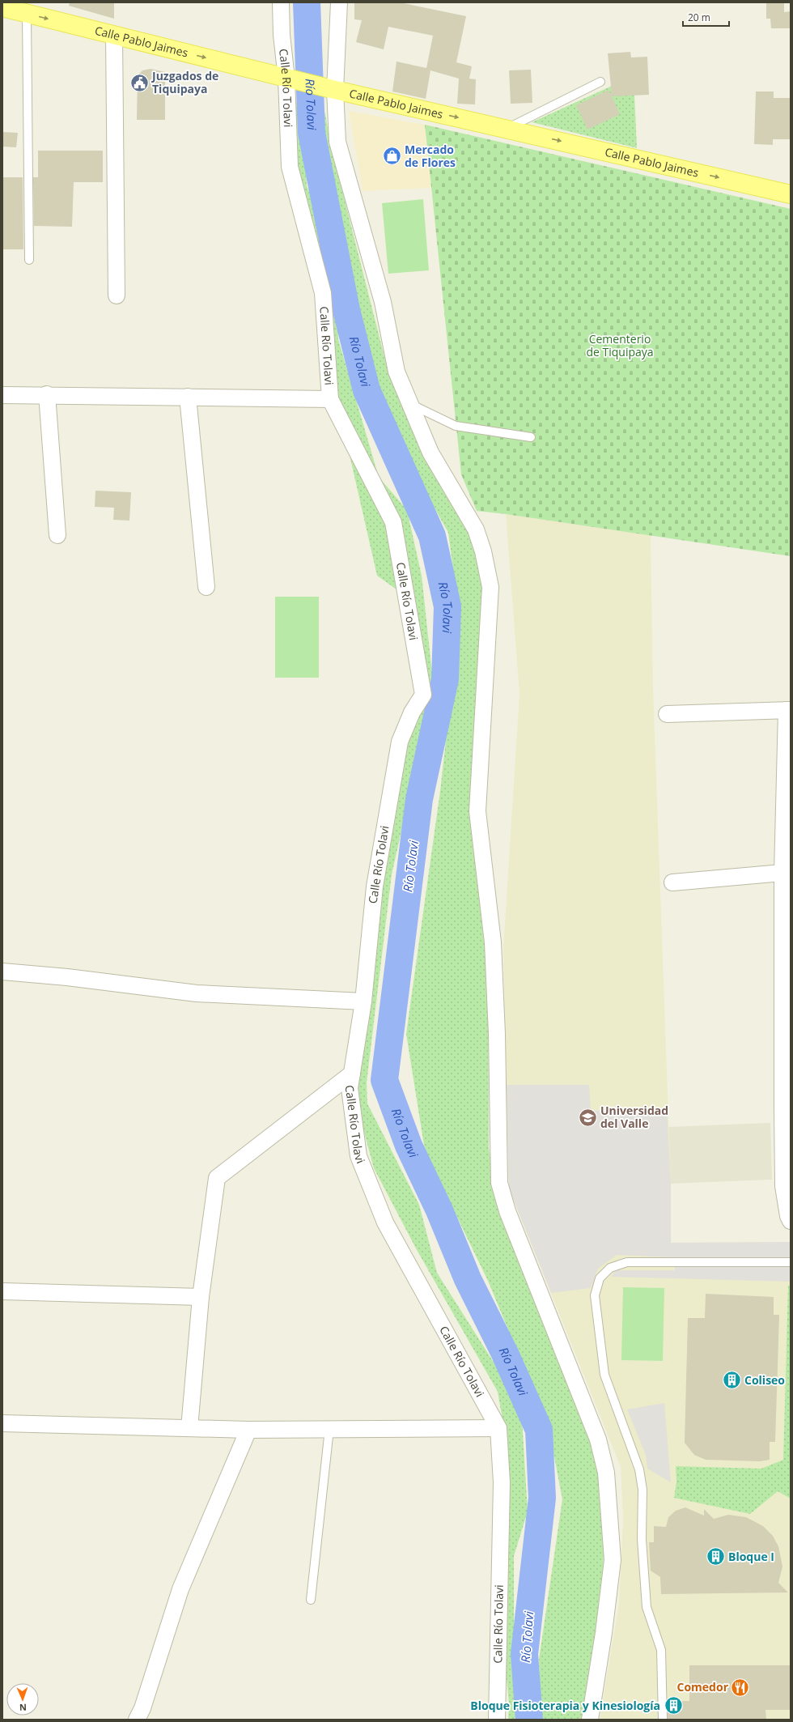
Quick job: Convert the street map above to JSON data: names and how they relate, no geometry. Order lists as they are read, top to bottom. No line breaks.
{"streets":{"main road":["Calle Pablo Jaimes"],"street":["Calle Río Tolavi"]},"crossings":[["Calle Pablo Jaimes","Calle Río Tolavi"]],"one_way":["Calle Pablo Jaimes"],"water":["Río Tolavi"],"parks":["Cementerio de Tiquipaya"],"places":{"public building":["Juzgados de Tiquipaya"],"shop":["Mercado de Flores"],"school or university":["Universidad del Valle"],"building":["Coliseo","Bloque I","Bloque Fisioterapia y Kinesiología"],"restaurant":["Comedor"]},"scale_bar":"20 m","north":"bottom"}
